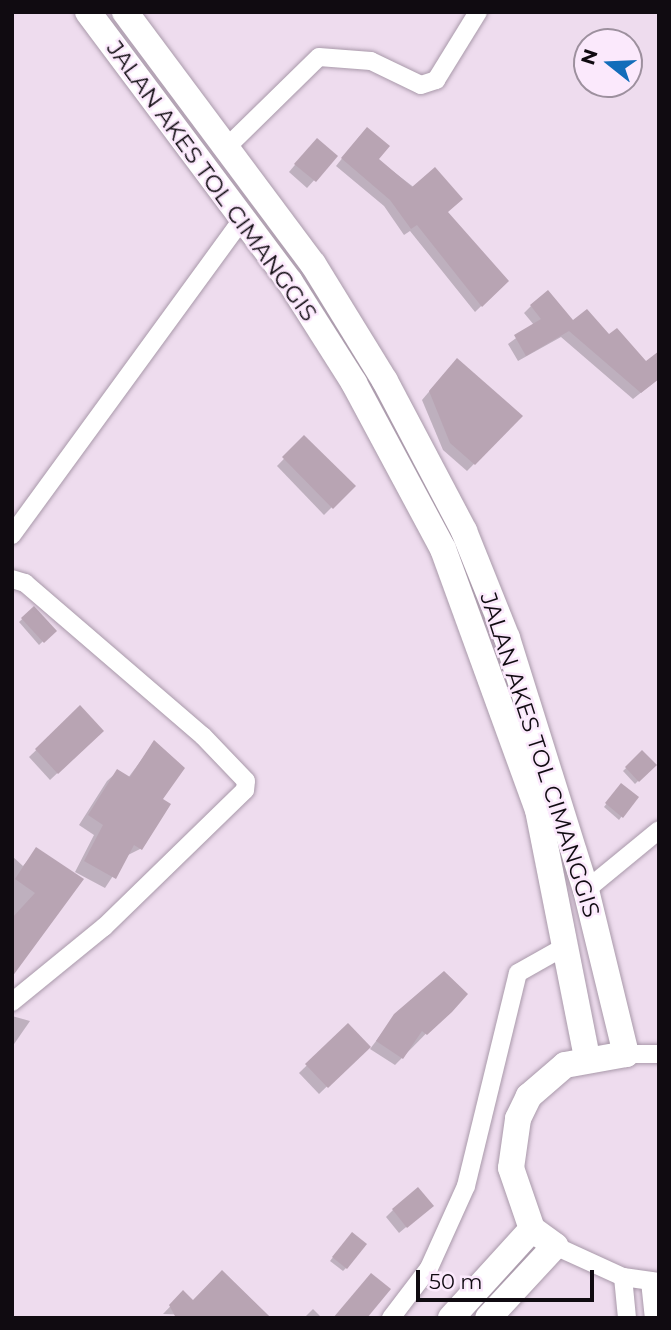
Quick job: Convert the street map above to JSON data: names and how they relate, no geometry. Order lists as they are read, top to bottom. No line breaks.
{"streets":{"main road":["JALAN AKES TOL CIMANGGIS"]},"scale_bar":"50 m","north":"left"}
